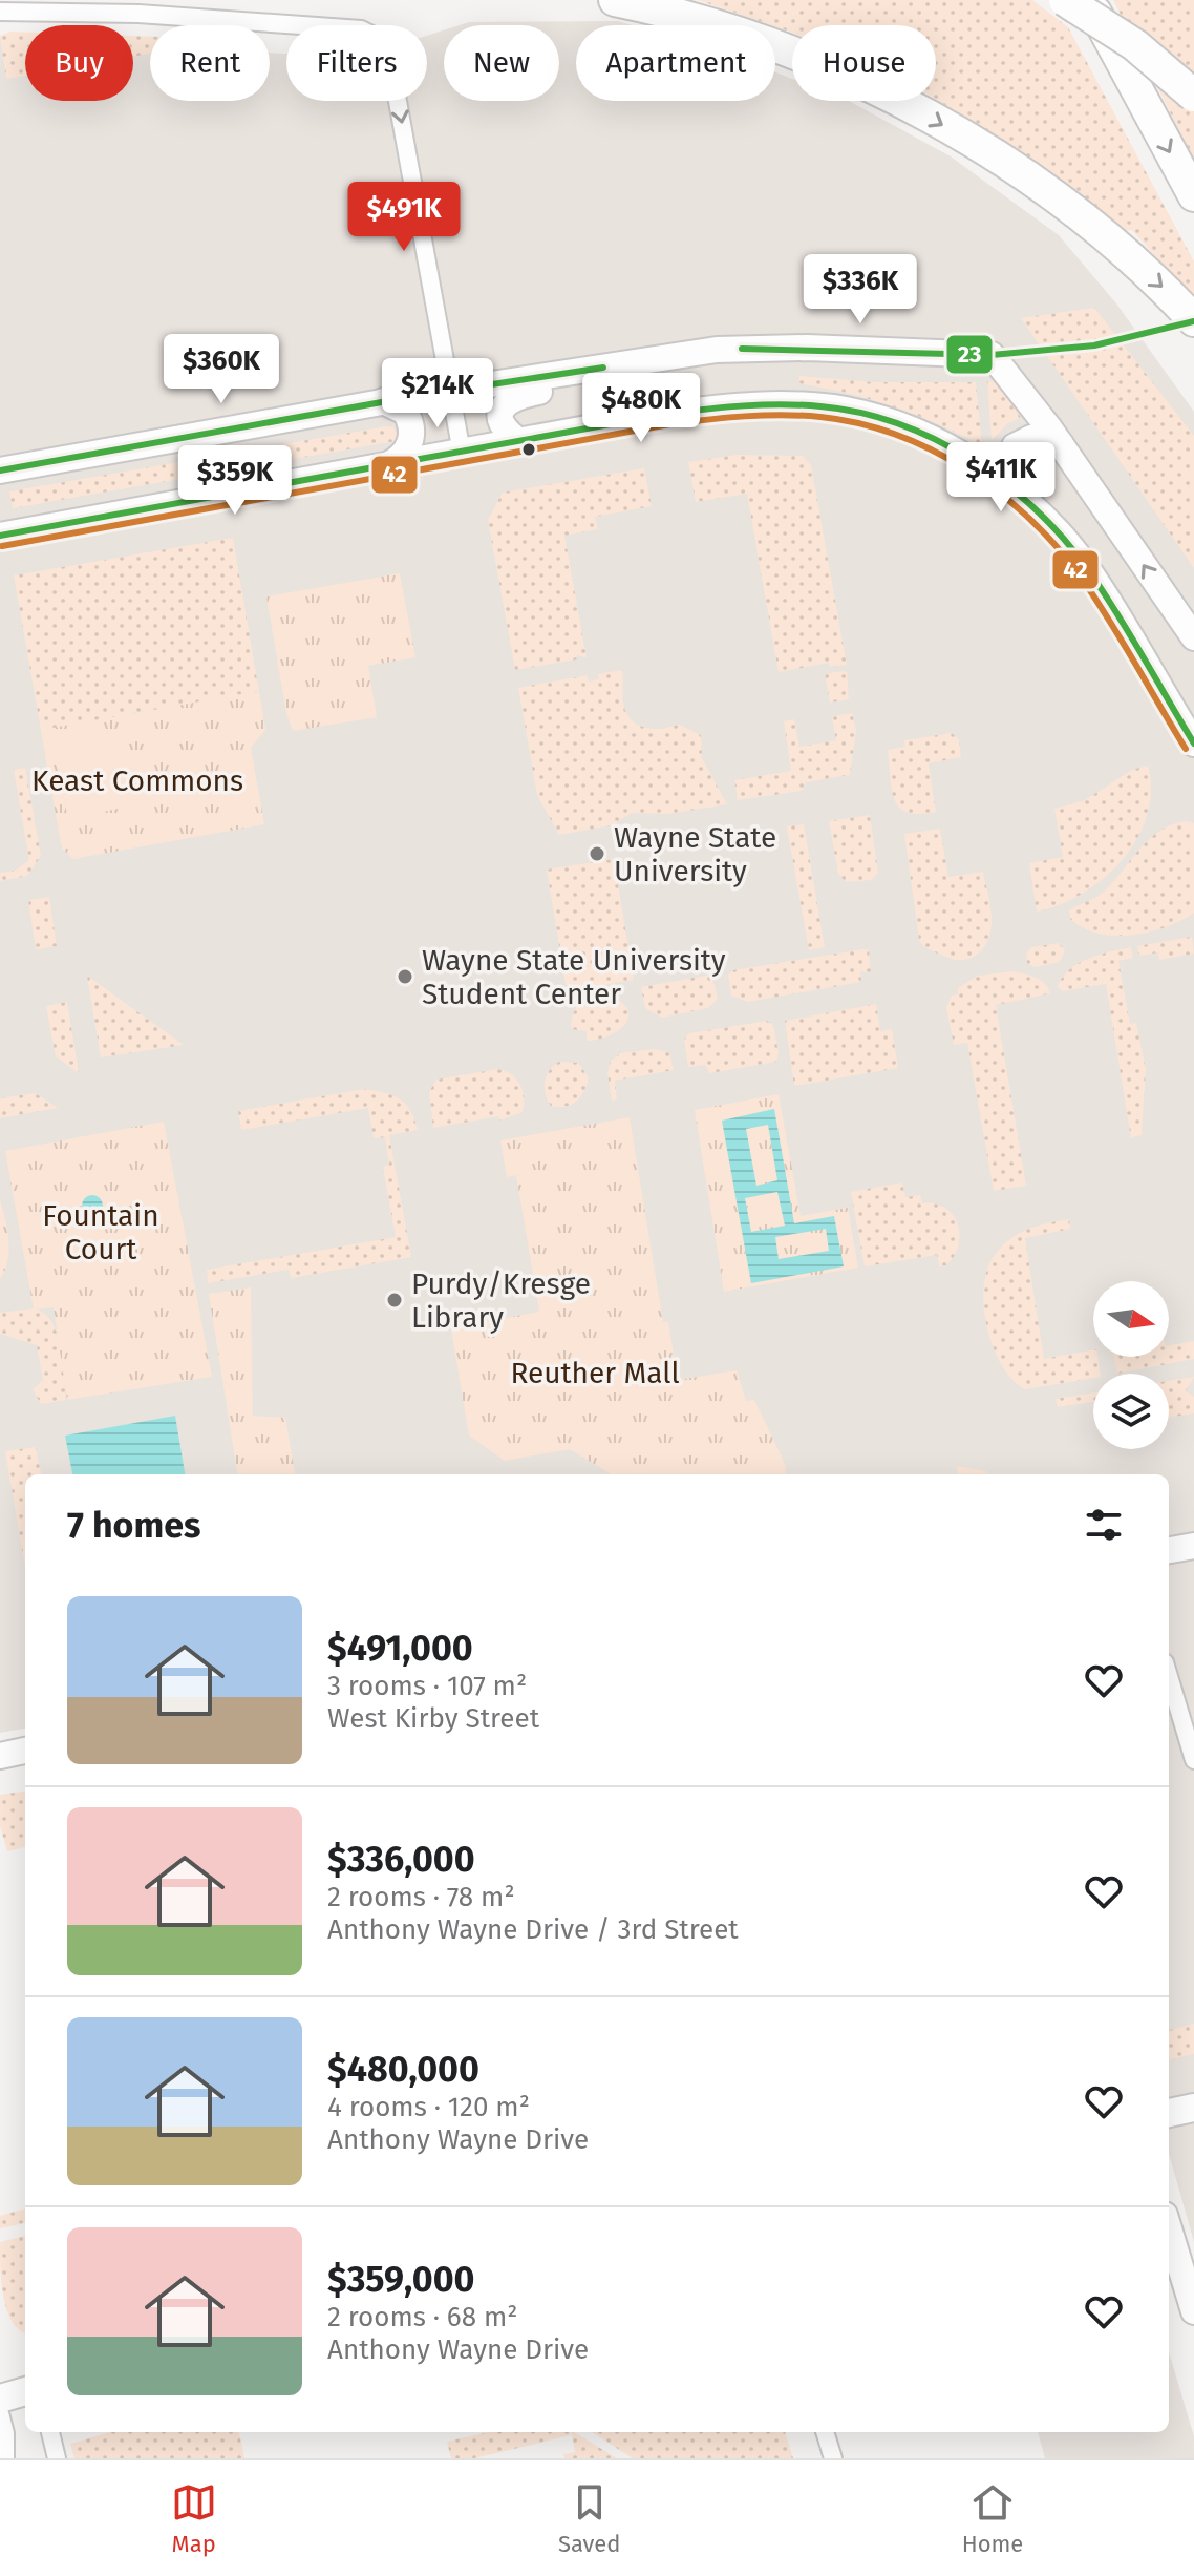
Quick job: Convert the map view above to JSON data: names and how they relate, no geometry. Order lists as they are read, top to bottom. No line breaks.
{"parks":["Keast Commons","Fountain Court","Reuther Mall"],"places":["Wayne State University","Wayne State University Student Center","Purdy/Kresge Library"],"lines":["transit line 23","transit line 42"],"north":"right","page":{"chip":["Buy","Rent","Filters","New","Apartment","House"],"price":["$491K","$336K","$360K","$214K","$480K","$411K","$359K"],"heading":"7 homes","list":[{"name":"$491,000","note":"3 rooms · 107 m² · West Kirby Street"},{"name":"$336,000","note":"2 rooms · 78 m² · Anthony Wayne Drive / 3rd Street"},{"name":"$480,000","note":"4 rooms · 120 m² · Anthony Wayne Drive"},{"name":"$359,000","note":"2 rooms · 68 m² · Anthony Wayne Drive"}],"tabs":["Map","Saved","Home"]}}
